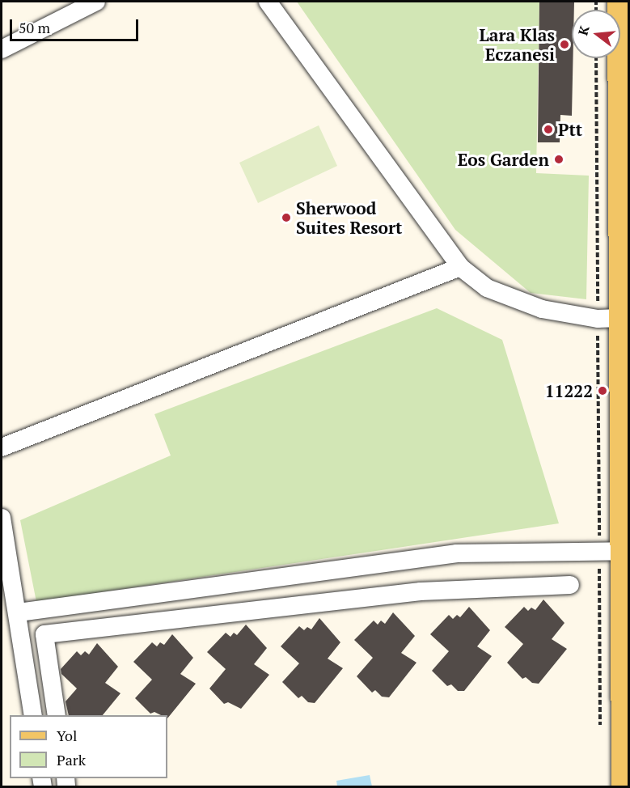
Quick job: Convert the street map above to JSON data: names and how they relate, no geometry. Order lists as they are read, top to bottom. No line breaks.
{"places":["Lara Klas Eczanesi","Ptt","Eos Garden","Sherwood Suites Resort","11222"],"legend":["Yol","Park"],"scale_bar":"50 m","north":"left"}
